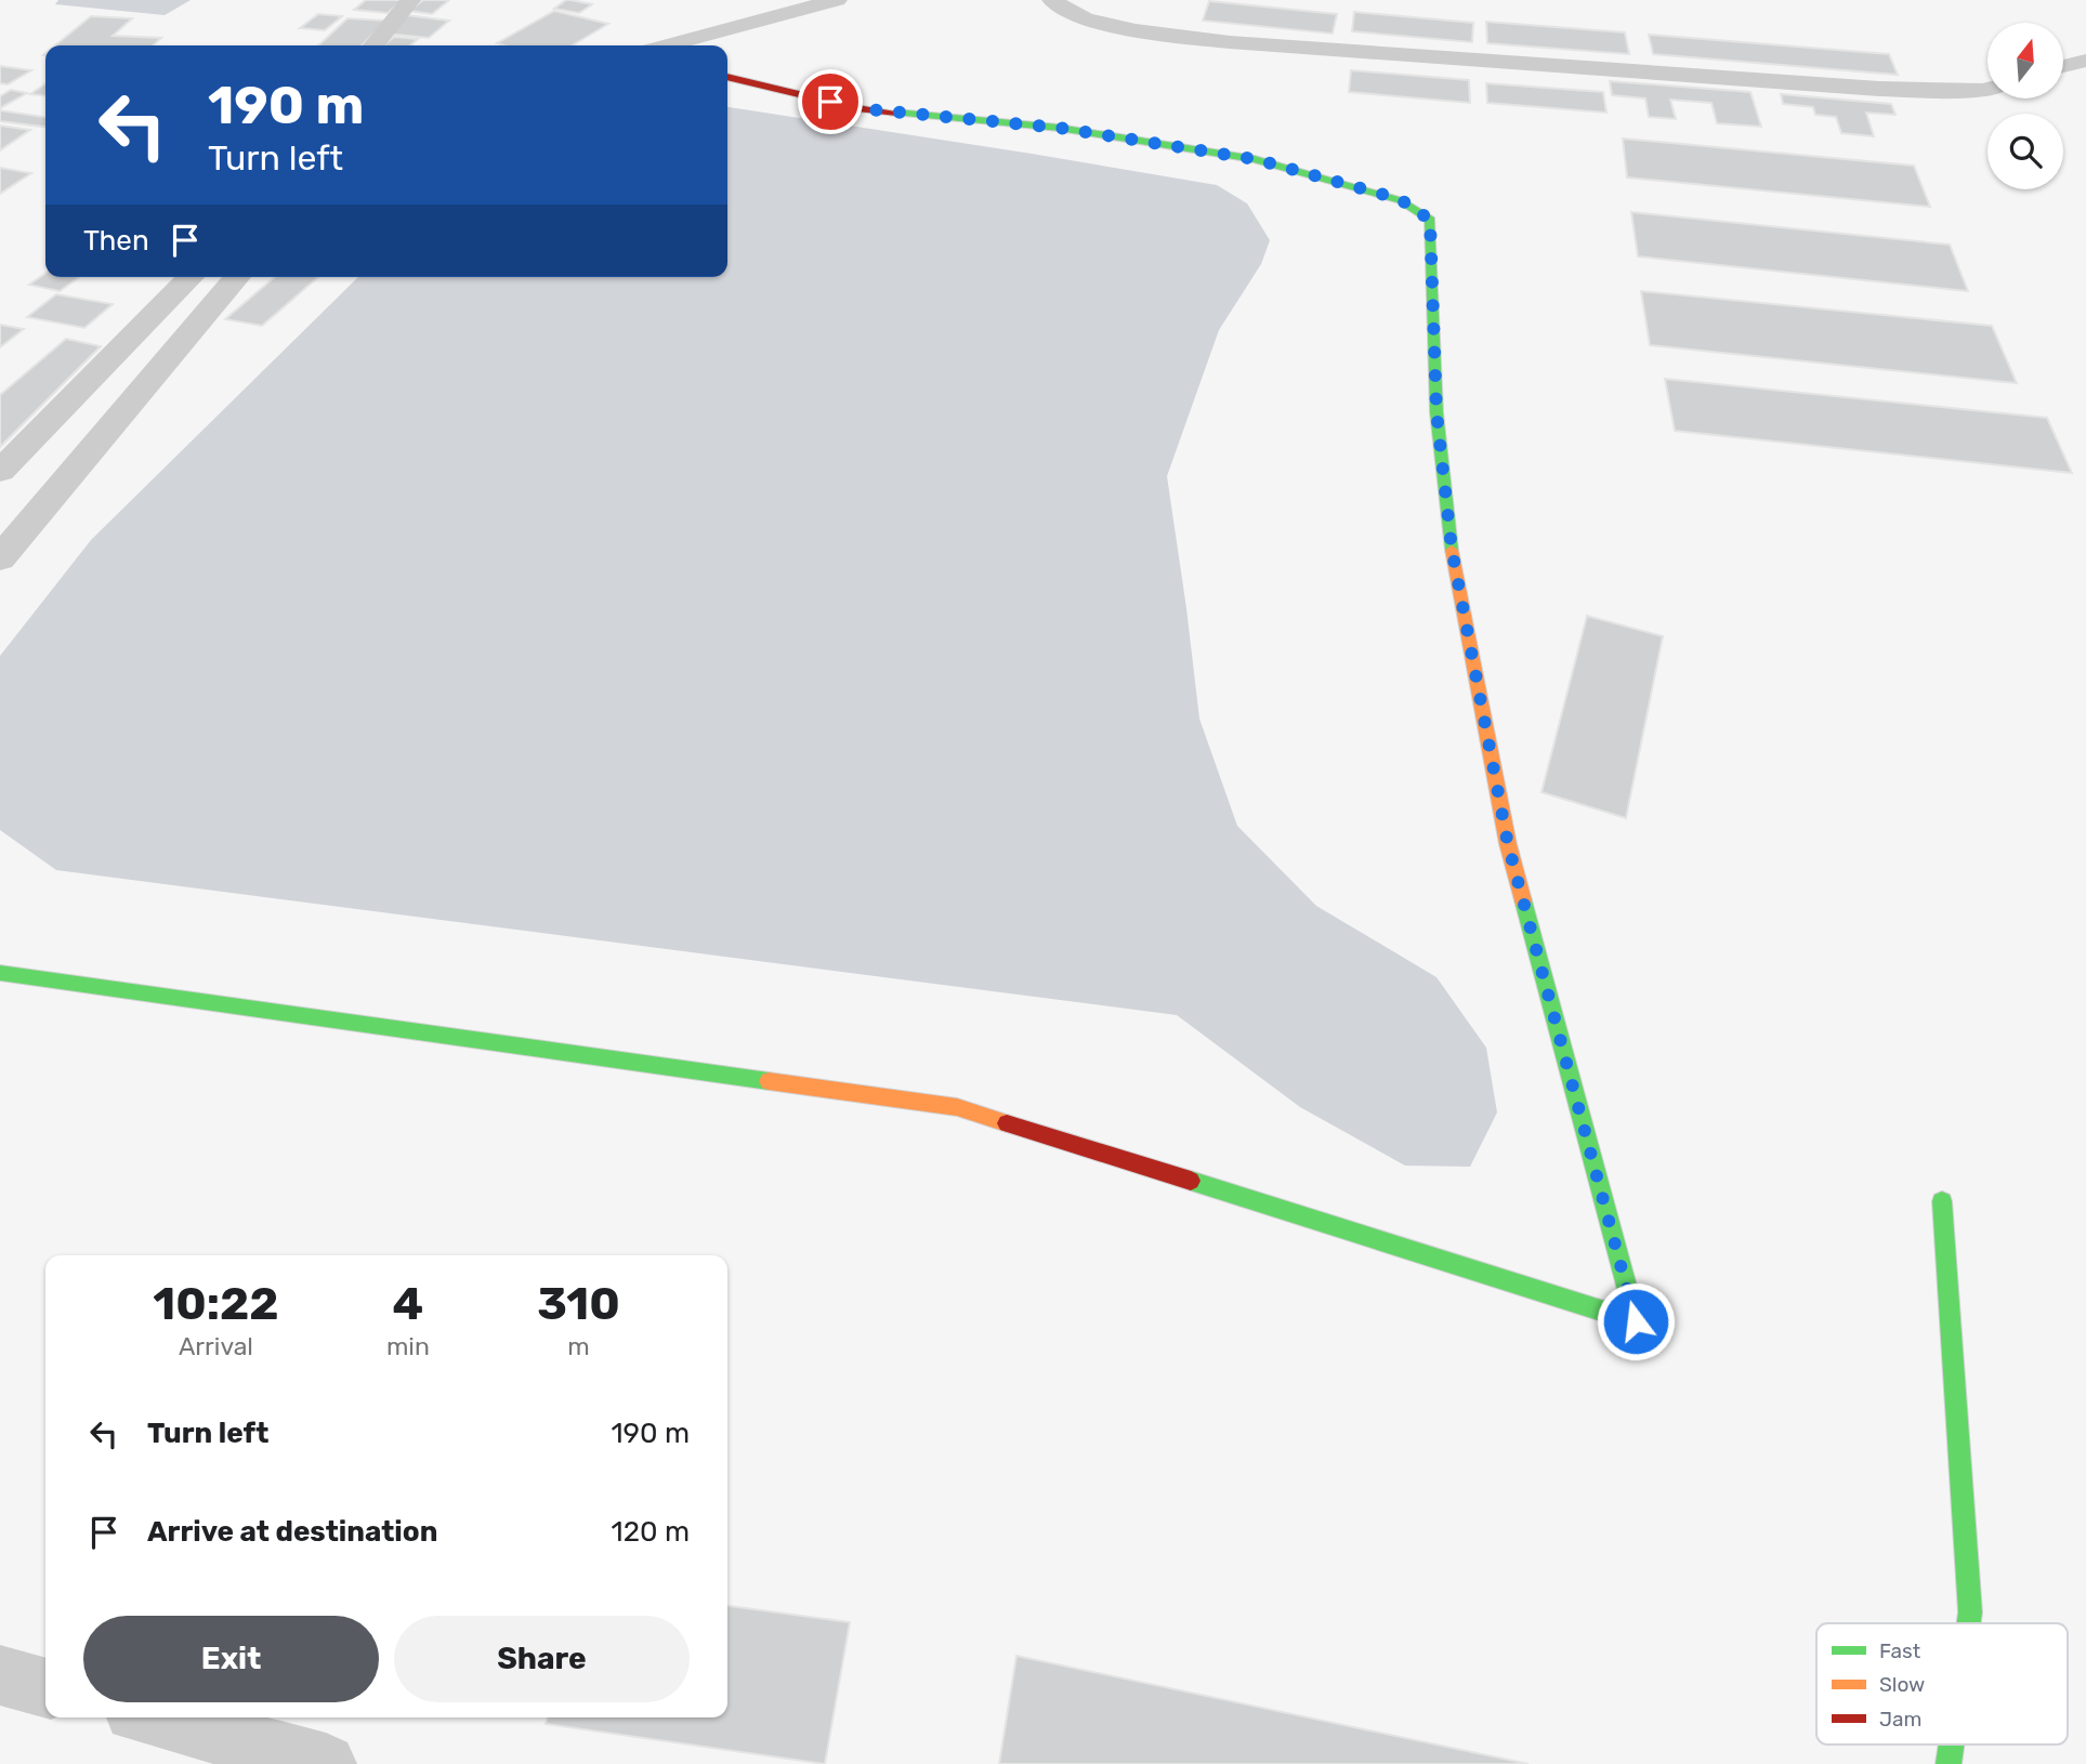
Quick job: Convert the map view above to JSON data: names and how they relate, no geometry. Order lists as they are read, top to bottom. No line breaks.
{"legend":["Fast","Slow","Jam"],"north":"top","page":{"turn":["190 m","Turn left"],"then":"Then","eta":["10:22","Arrival","4","min","310","m"],"list":[{"name":"Turn left","value":"190 m"},{"name":"Arrive at destination","value":"120 m"}],"buttons":["Exit","Share"]}}
